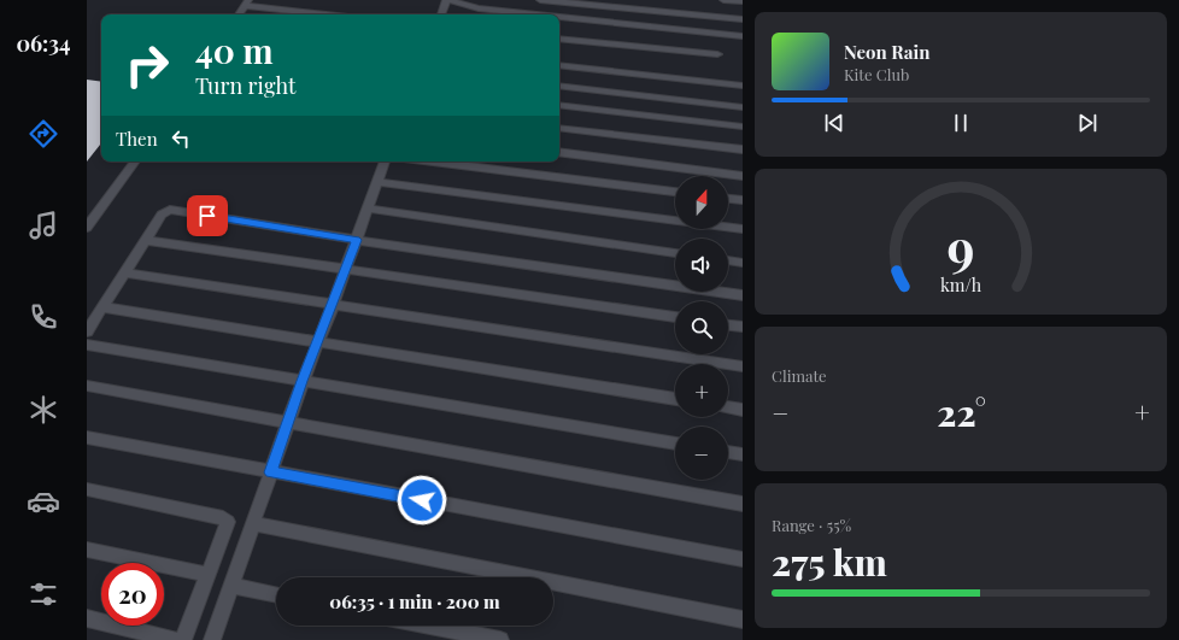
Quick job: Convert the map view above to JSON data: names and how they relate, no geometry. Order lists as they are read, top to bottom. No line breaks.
{"north":"top","page":{"tabs":"06:34","turn":["40 m","Turn right"],"song":["Neon Rain","Kite Club"],"then":"Then","map_buttons":["+","−"],"tile":["Climate",["Range · 55%","275 km"]],"heat":["−","22°","+"],"limit":"20","trip":"06:35 · 1 min · 200 m","gauge":["9","km/h"]}}
